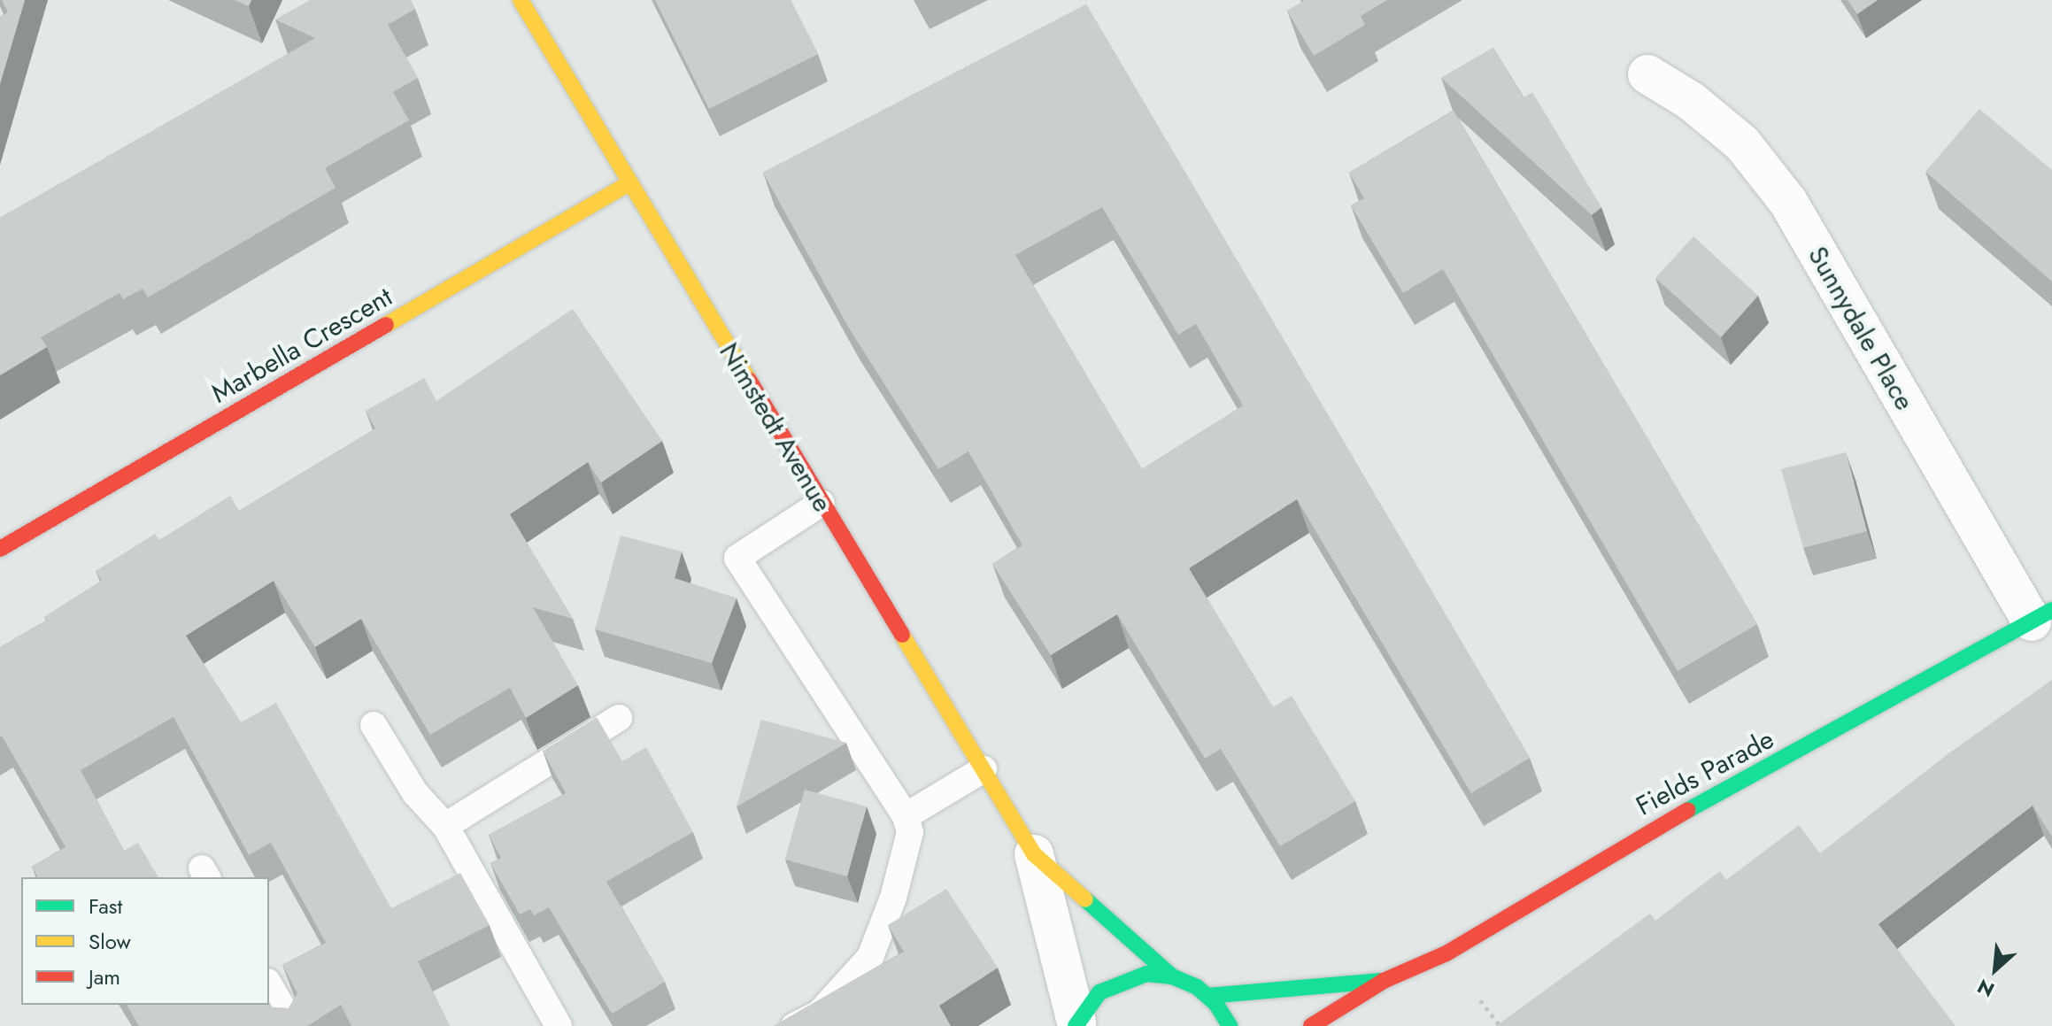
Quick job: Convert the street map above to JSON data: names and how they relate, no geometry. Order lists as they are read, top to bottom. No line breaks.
{"streets":{"street":["Sunnydale Place","Marbella Crescent","Nimstedt Avenue","Fields Parade"]},"crossings":[["Sunnydale Place","Fields Parade"],["Marbella Crescent","Nimstedt Avenue"]],"legend":["Fast","Slow","Jam"],"north":"bottom left"}
